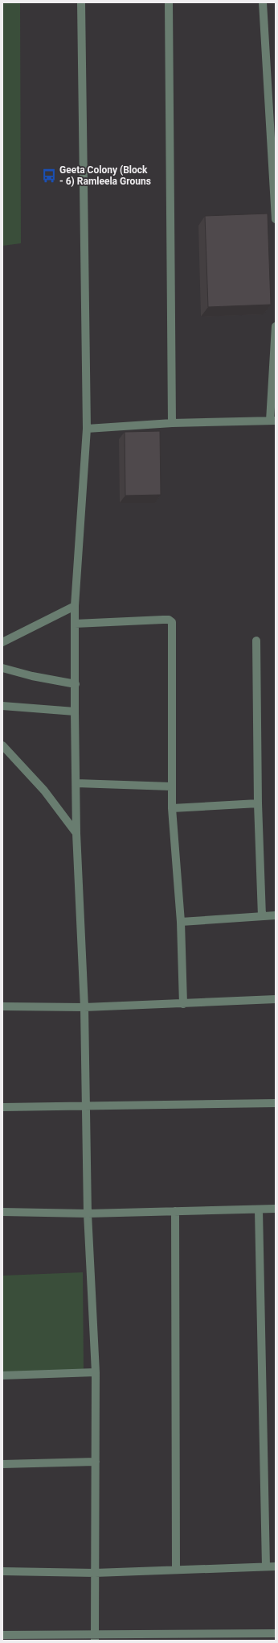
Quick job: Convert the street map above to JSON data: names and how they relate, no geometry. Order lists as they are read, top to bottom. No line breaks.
{"places":{"bus stop":["Geeta Colony (Block - 6) Ramleela Grouns"]}}
